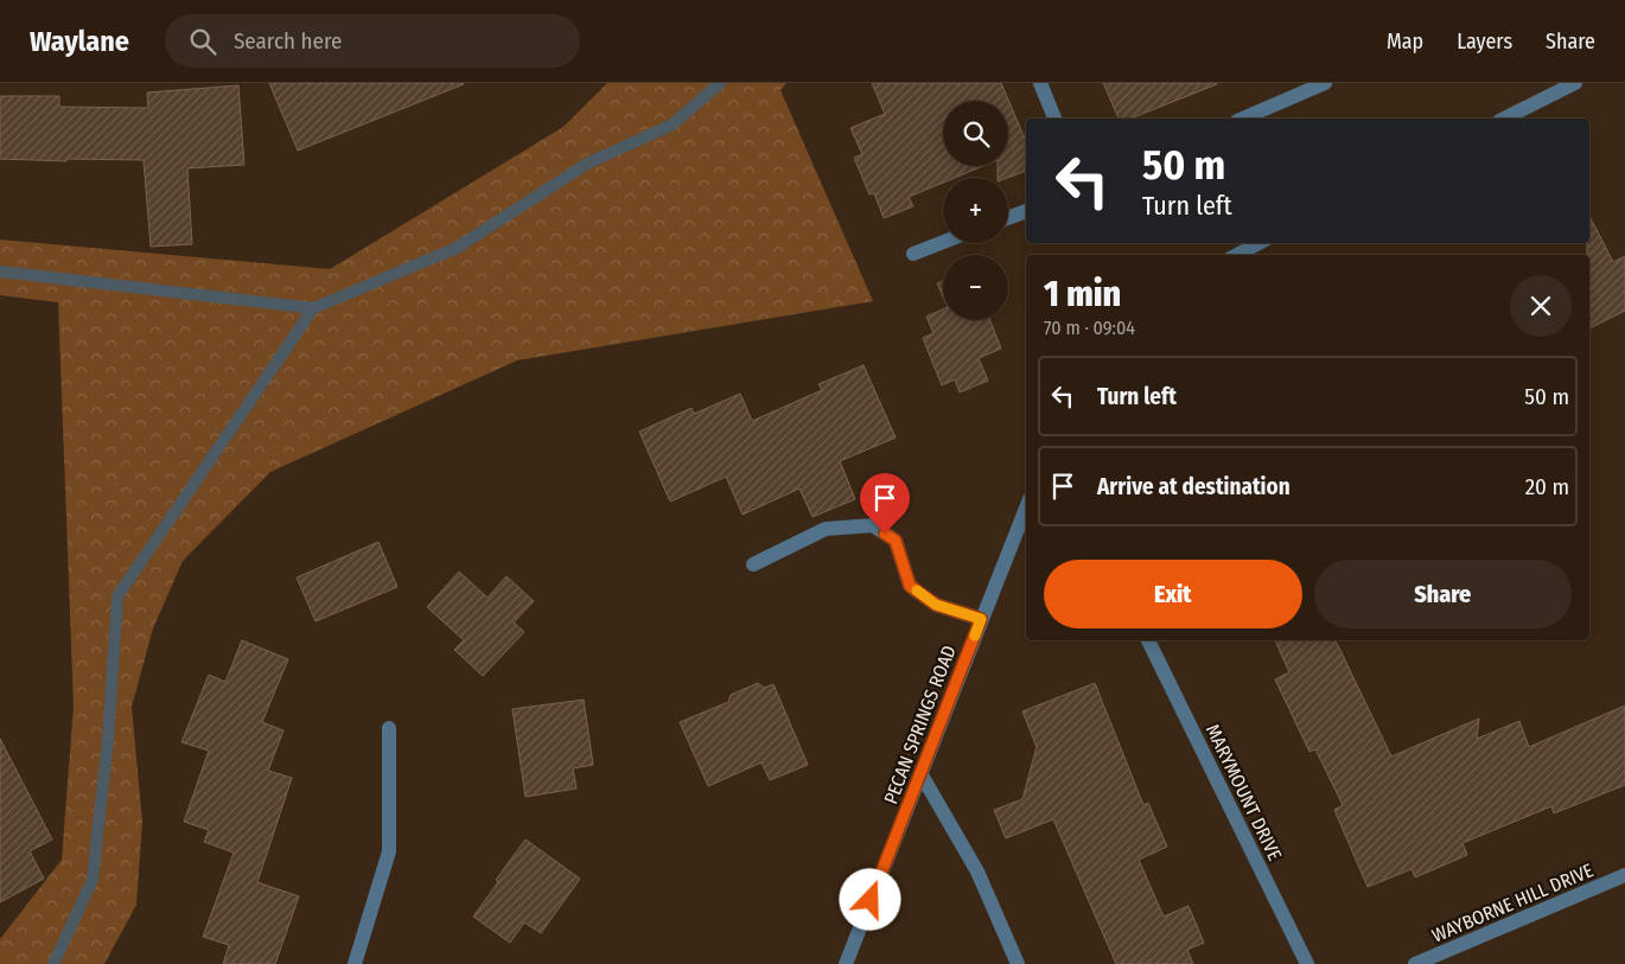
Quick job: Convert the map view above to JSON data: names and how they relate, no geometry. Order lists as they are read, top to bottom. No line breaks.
{"streets":{"street":["PECAN SPRINGS ROAD","MARYMOUNT DRIVE","WAYBORNE HILL DRIVE"]},"page":{"header":"Waylane","search":"Search here","nav":["Map","Layers","Share"],"map_buttons":["+","−"],"turn":["50 m","Turn left"],"heading":["1 min","70 m · 09:04"],"list":[{"name":"Turn left","value":"50 m"},{"name":"Arrive at destination","value":"20 m"}],"buttons":["Exit","Share"]}}
